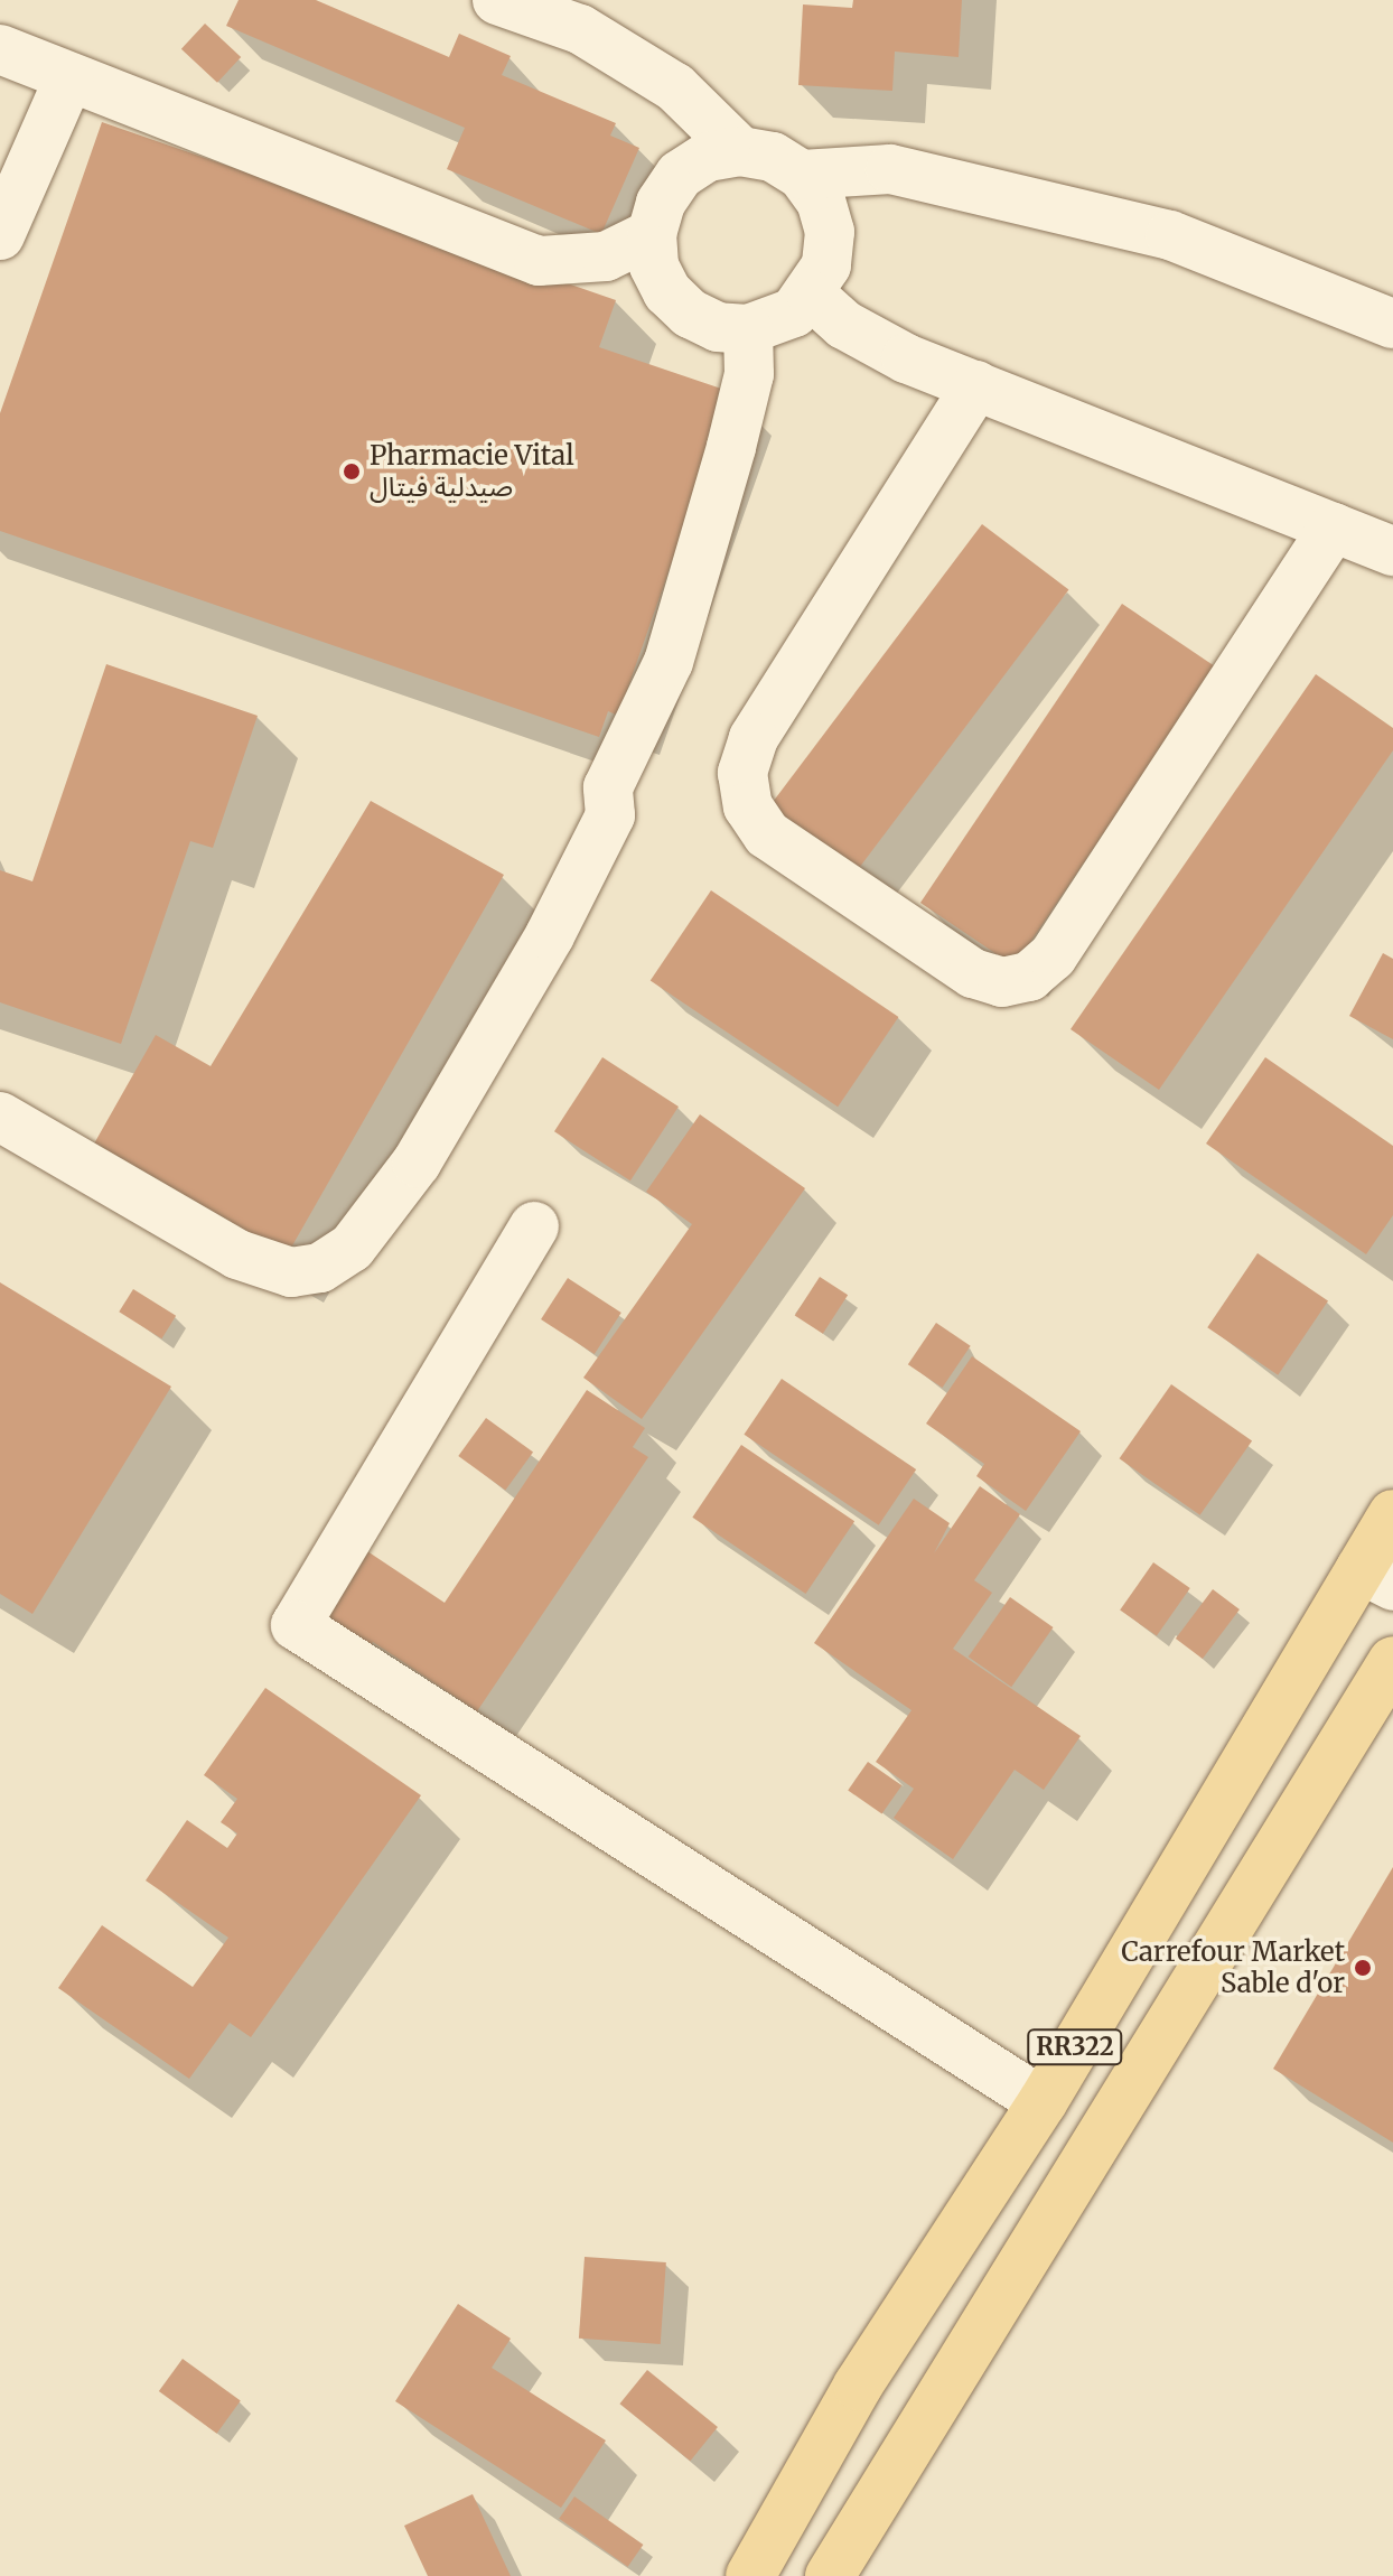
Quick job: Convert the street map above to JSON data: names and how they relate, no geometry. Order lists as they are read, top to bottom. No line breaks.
{"streets":{"main road":["RR322"]},"places":["Pharmacie Vital صيدلية فيتال","Carrefour Market Sable d'or"]}
